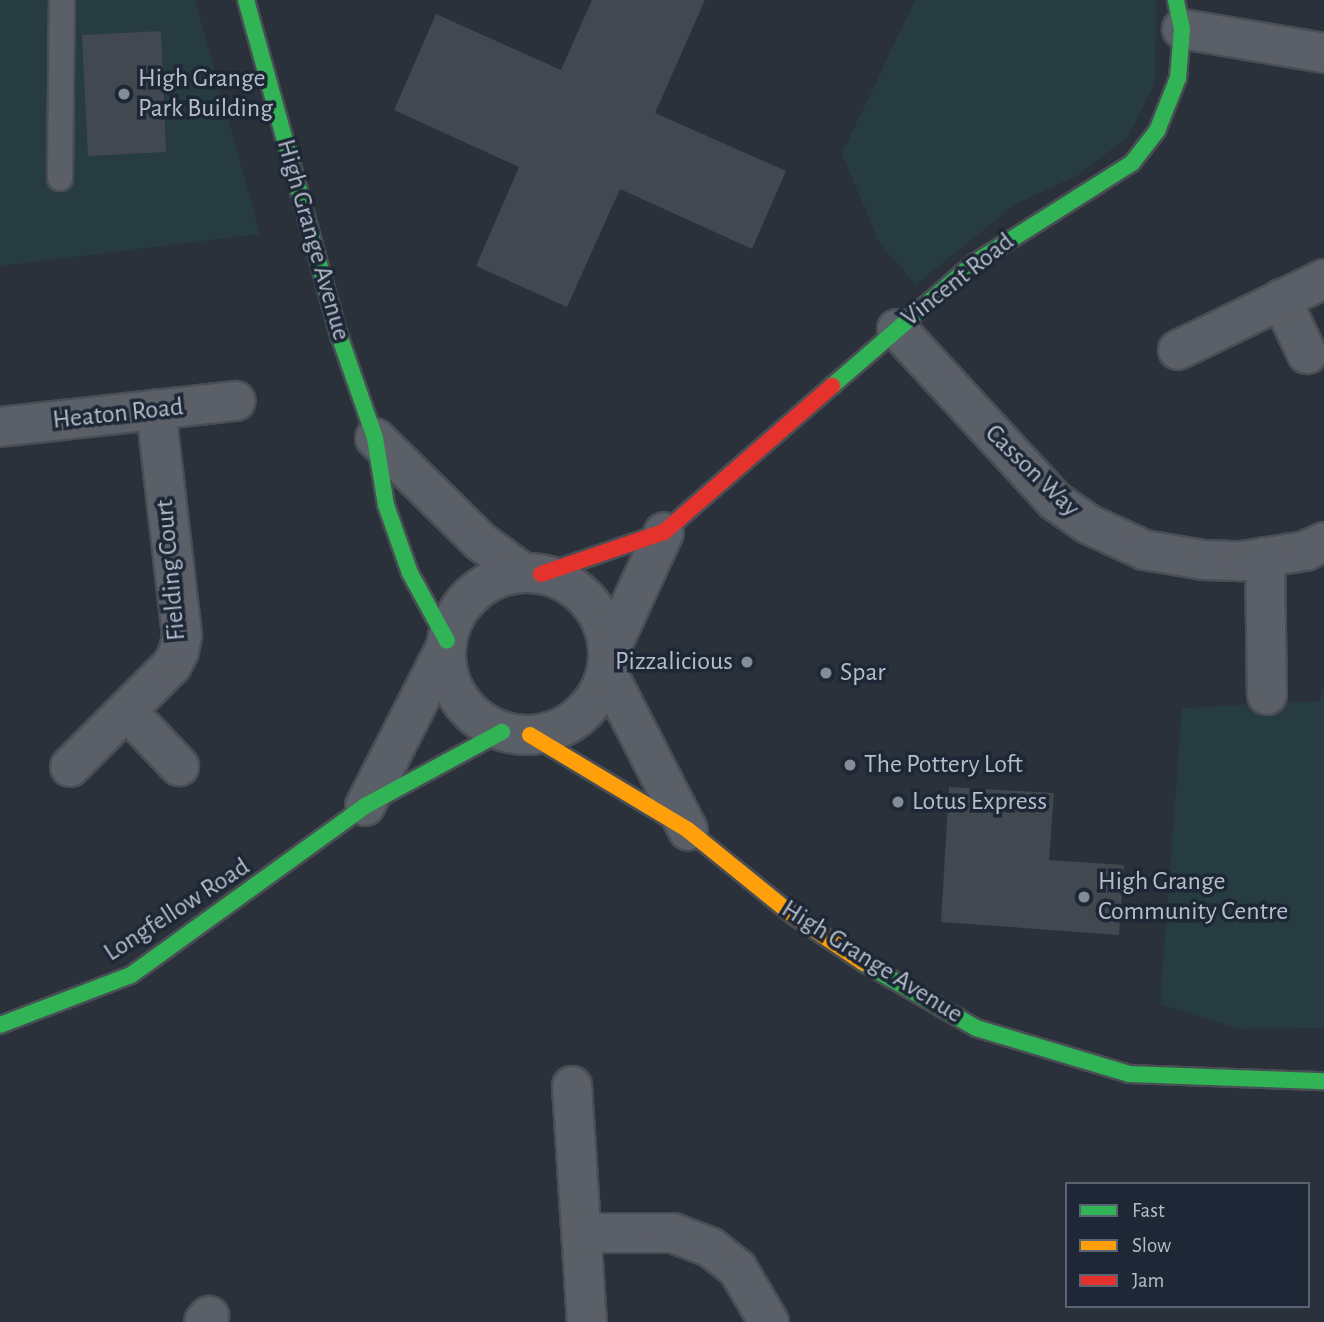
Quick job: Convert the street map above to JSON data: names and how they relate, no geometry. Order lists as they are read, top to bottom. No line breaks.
{"streets":{"street":["High Grange Avenue","Vincent Road","Heaton Road","Casson Way","Fielding Court","Longfellow Road"]},"crossings":[["High Grange Avenue","Vincent Road"],["Vincent Road","Casson Way"],["Heaton Road","Fielding Court"]],"places":["High Grange Park Building","Pizzalicious","Spar","The Pottery Loft","Lotus Express","High Grange Community Centre"],"legend":["Fast","Slow","Jam"]}
